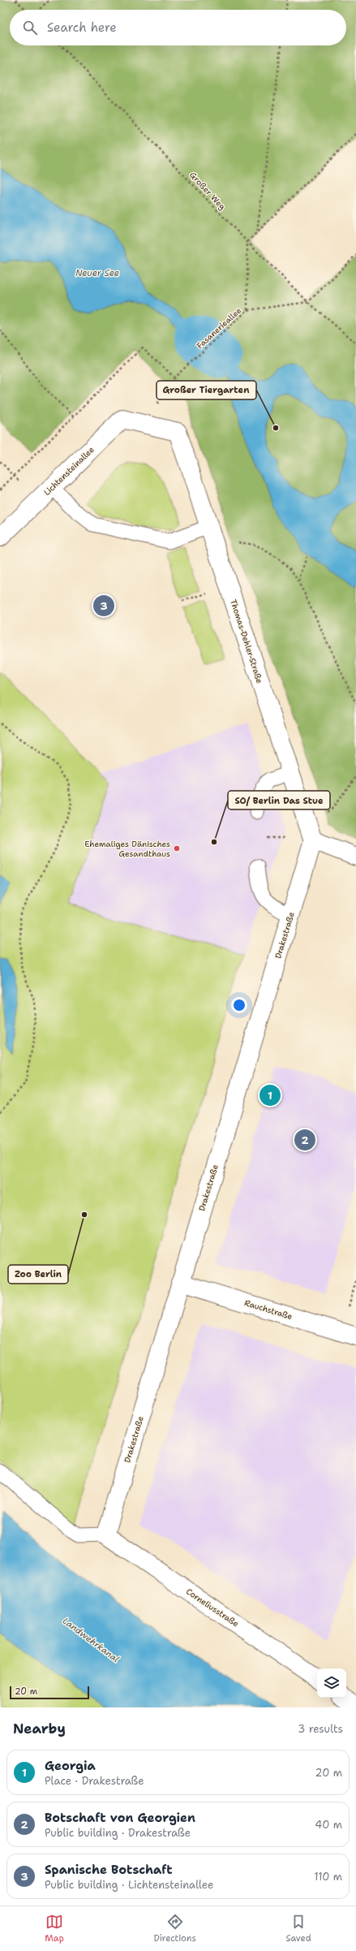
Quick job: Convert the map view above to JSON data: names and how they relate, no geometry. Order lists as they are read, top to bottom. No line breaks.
{"streets":{"street":["Lichtensteinallee","Thomas-Dehler-Straße","Drakestraße","Rauchstraße","Corneliusstraße"],"path":["Großer Weg","Fasanerieallee"]},"crossings":[["Großer Weg","Fasanerieallee"],["Fasanerieallee","Lichtensteinallee"],["Fasanerieallee","Thomas-Dehler-Straße"],["Lichtensteinallee","Thomas-Dehler-Straße"],["Thomas-Dehler-Straße","Drakestraße"],["Drakestraße","Rauchstraße"],["Drakestraße","Corneliusstraße"]],"water":["Neuer See","Landwehrkanal"],"places":["Großer Tiergarten","SO/ Berlin Das Stue","Ehemaliges Dänisches Gesandthaus","Zoo Berlin"],"scale_bar":"20 m","page":{"search":"Search here","pins":["3","1","2"],"scale":"20 m","heading":["Nearby","3 results"],"list":[{"mark":"1","name":"Georgia","note":"Place · Drakestraße","value":"20 m"},{"mark":"2","name":"Botschaft von Georgien","note":"Public building · Drakestraße","value":"40 m"},{"mark":"3","name":"Spanische Botschaft","note":"Public building · Lichtensteinallee","value":"110 m"}],"nav":["Map","Directions","Saved"]}}
